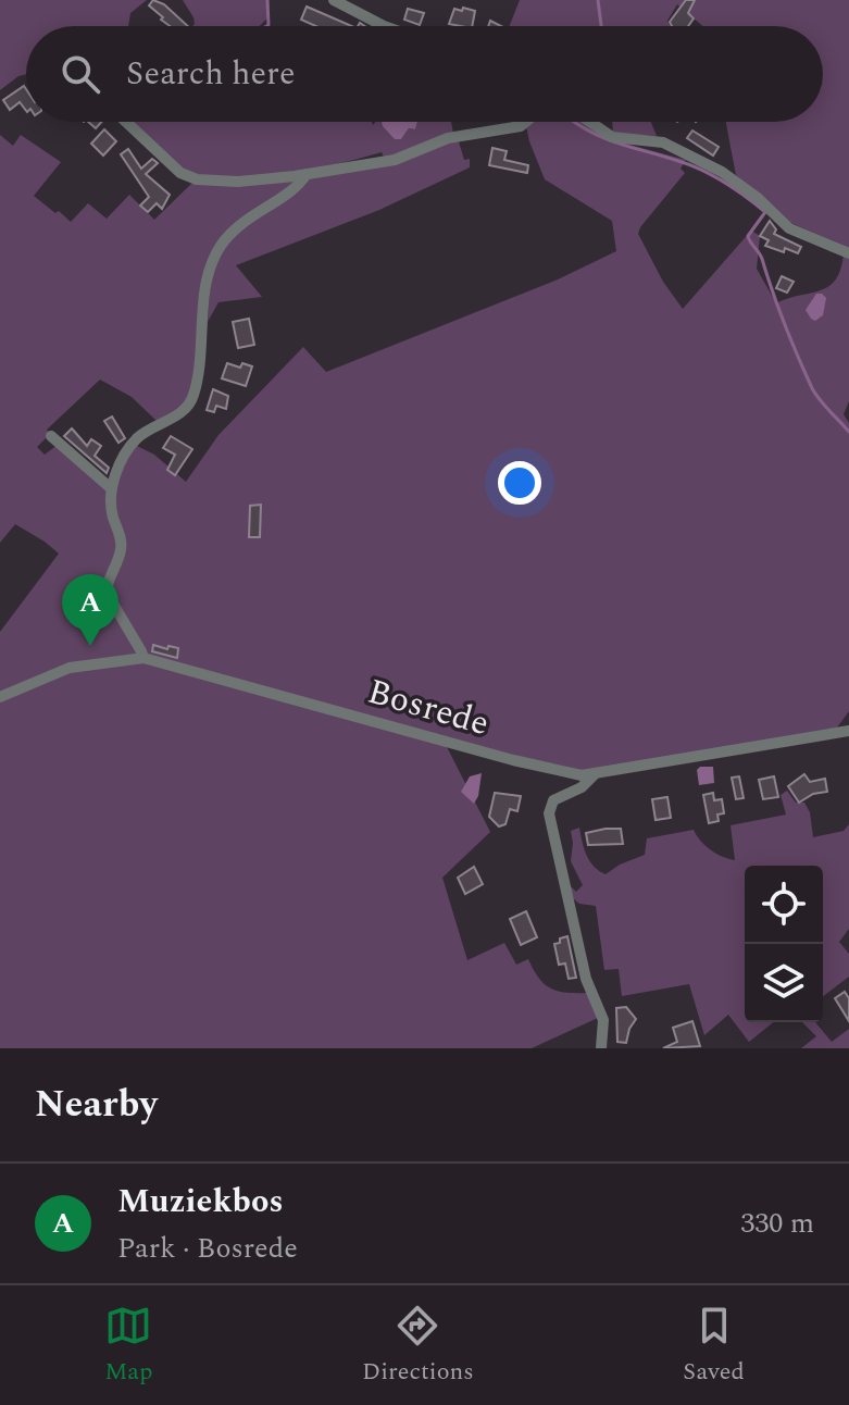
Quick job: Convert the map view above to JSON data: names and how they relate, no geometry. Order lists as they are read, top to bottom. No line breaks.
{"streets":{"street":["Bosrede"]},"page":{"search":"Search here","pins":"A","heading":"Nearby","list":[{"mark":"A","name":"Muziekbos","note":"Park · Bosrede","value":"330 m"}],"nav":["Map","Directions","Saved"]}}
